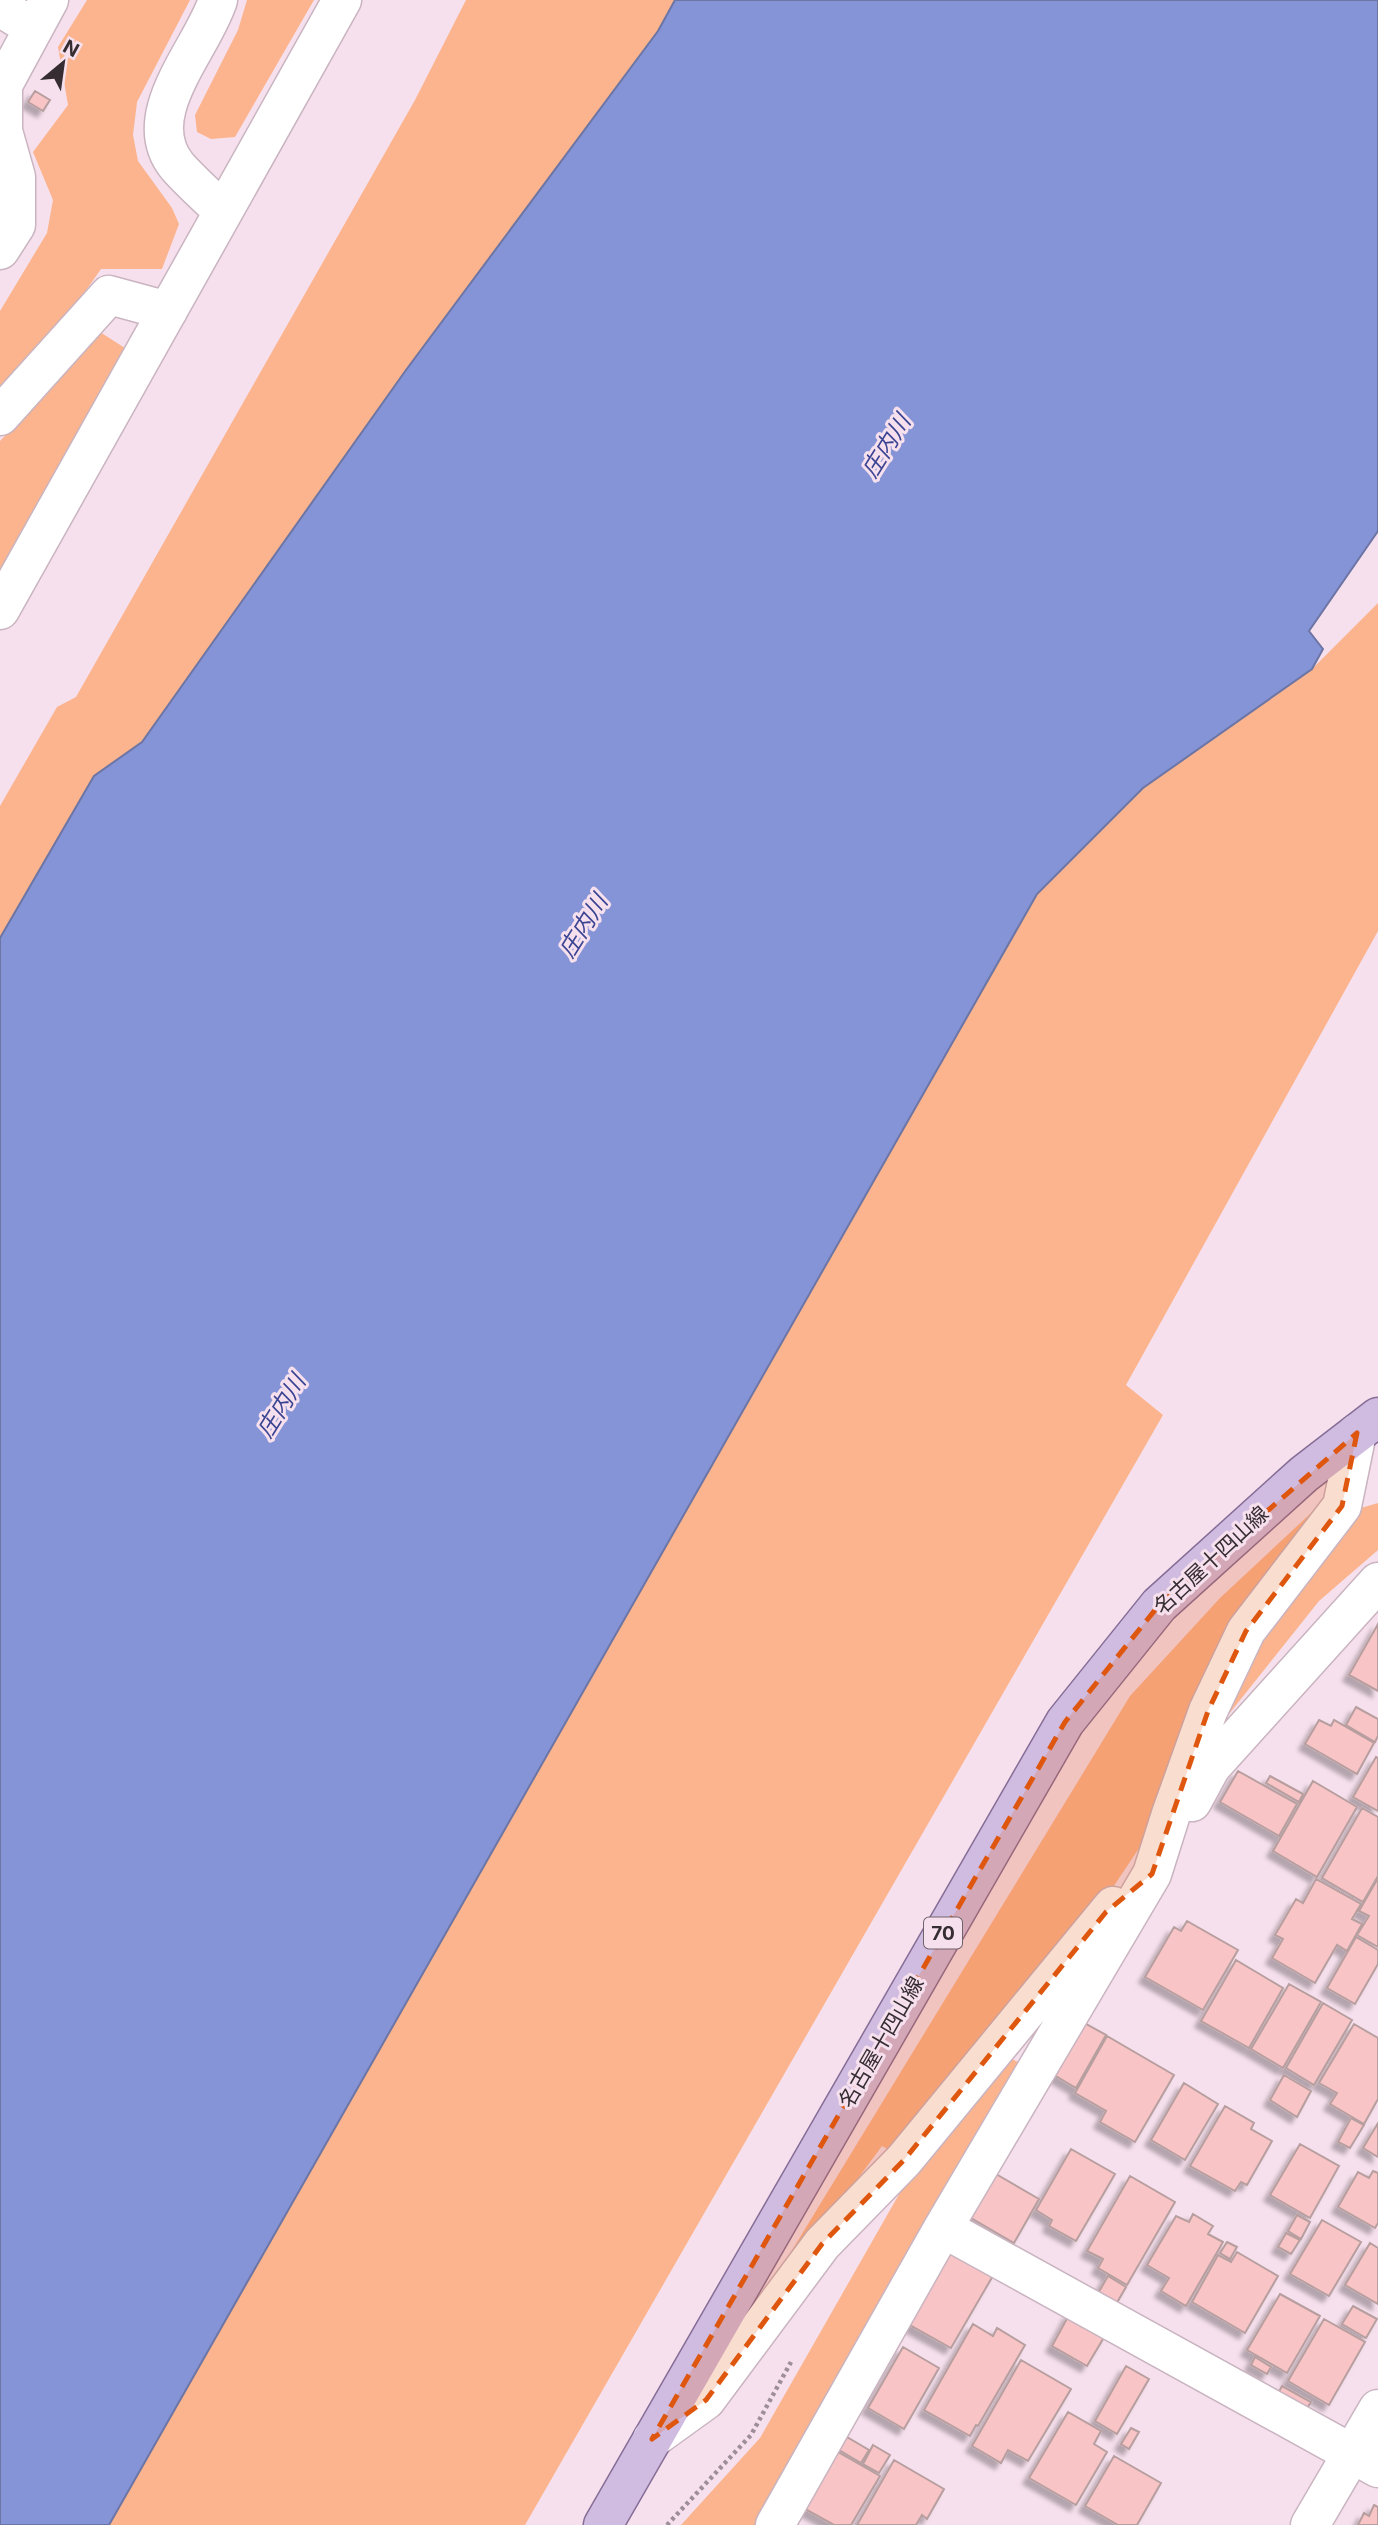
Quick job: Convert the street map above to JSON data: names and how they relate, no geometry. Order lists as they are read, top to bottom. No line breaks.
{"streets":{"main road":["名古屋十四山線","70"]},"water":["庄内川"],"north":"top right"}
